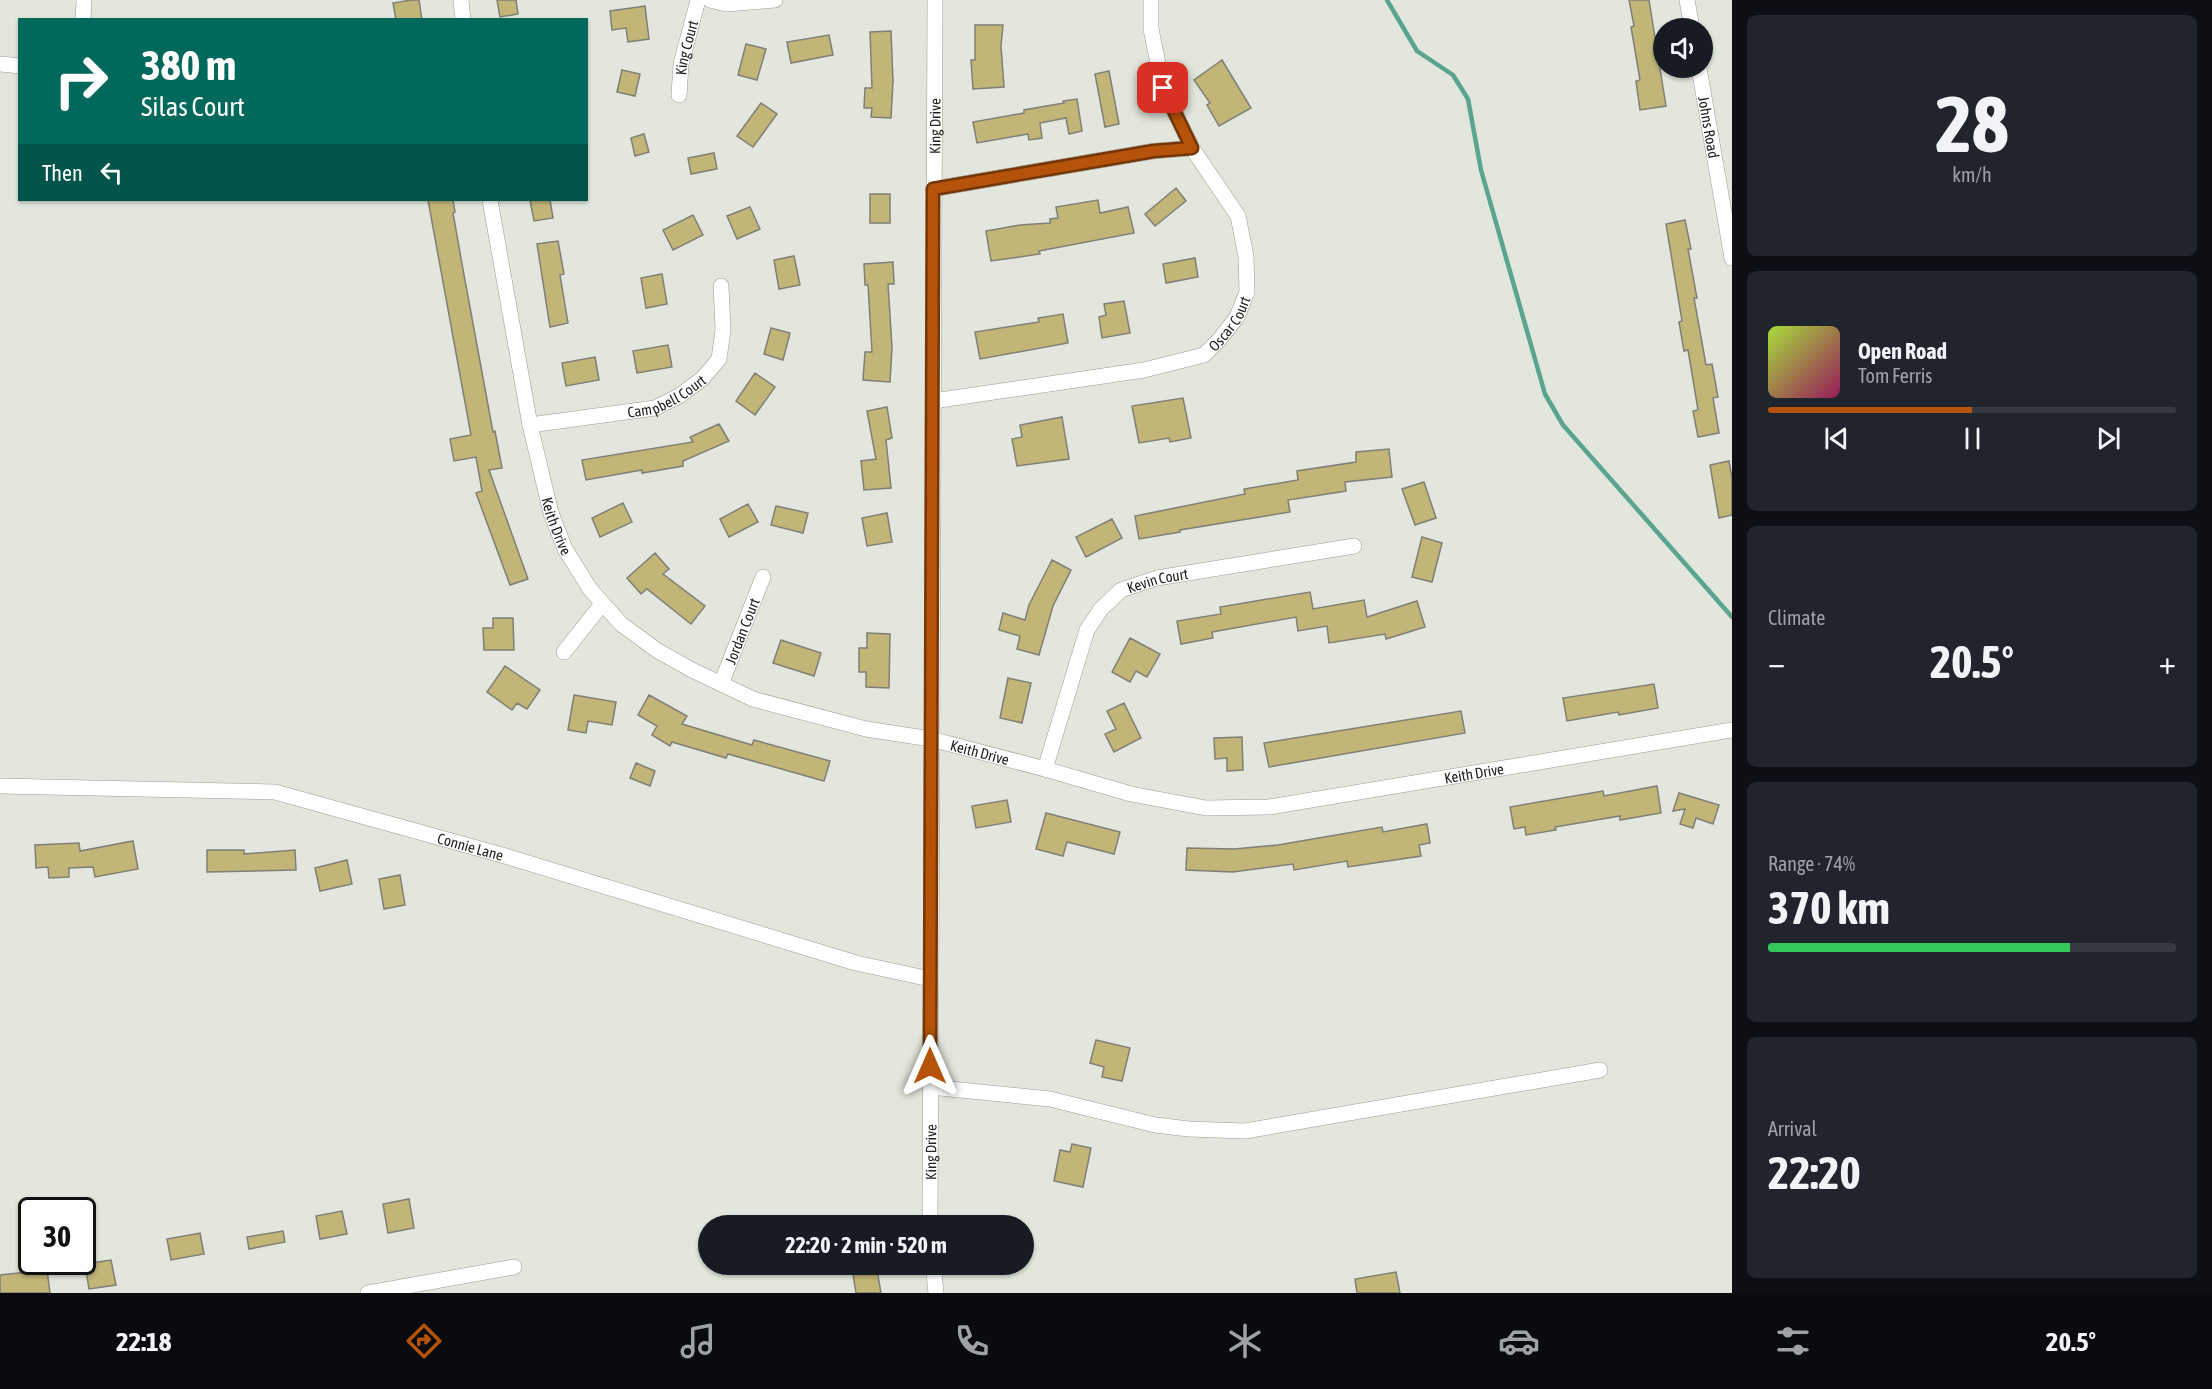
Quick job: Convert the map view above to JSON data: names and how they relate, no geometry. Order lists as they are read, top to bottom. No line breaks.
{"streets":{"street":["King Court","King Drive","Johns Road","Oscar Court","Campbell Court","Keith Drive","Kevin Court","Jordan Court","Connie Lane"]},"crossings":[["King Drive","Oscar Court"],["King Drive","Keith Drive"],["King Drive","Connie Lane"],["Campbell Court","Keith Drive"],["Keith Drive","Kevin Court"],["Keith Drive","Jordan Court"]],"page":{"tile":[["28","km/h"],"Climate",["Range · 74%","370 km"],["Arrival","22:20"]],"turn":["380 m","Silas Court"],"then":"Then","song":["Open Road","Tom Ferris"],"heat":["−","20.5°","+"],"limit":"30","trip":"22:20 · 2 min · 520 m","tabs":["22:18","20.5°"]}}
